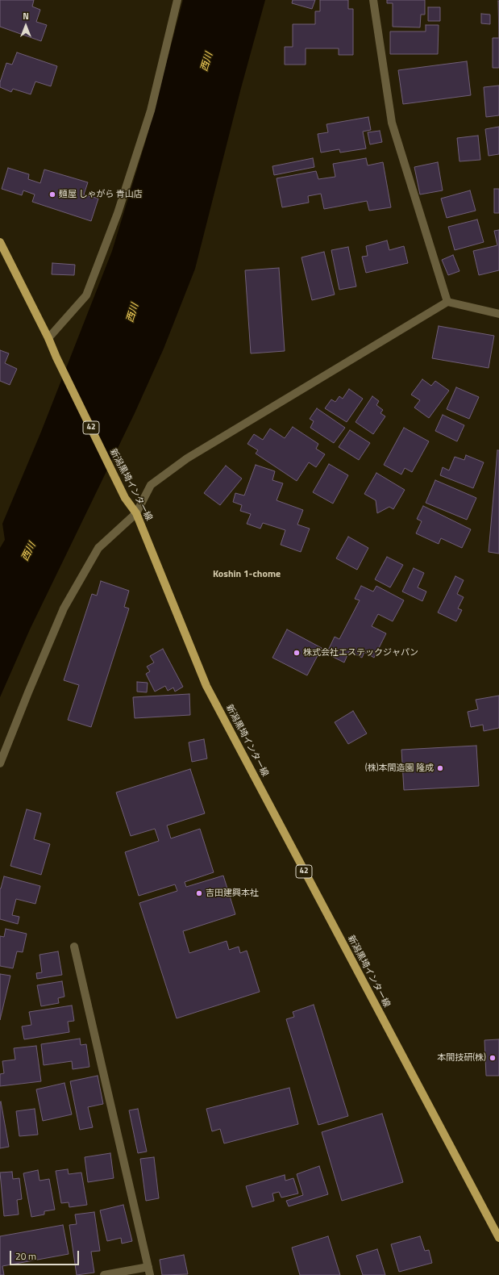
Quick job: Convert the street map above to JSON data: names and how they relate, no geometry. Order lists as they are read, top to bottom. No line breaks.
{"streets":{"main road":["42","新潟黒埼インター線"]},"districts":["Koshin 1-chome"],"water":["西川"],"places":["麵屋 しゃがら 青山店","株式会社エステックジャパン","(株)本間造園 隆成","吉田建興本社","本間技研(株)"],"scale_bar":"20 m","north":"top"}
